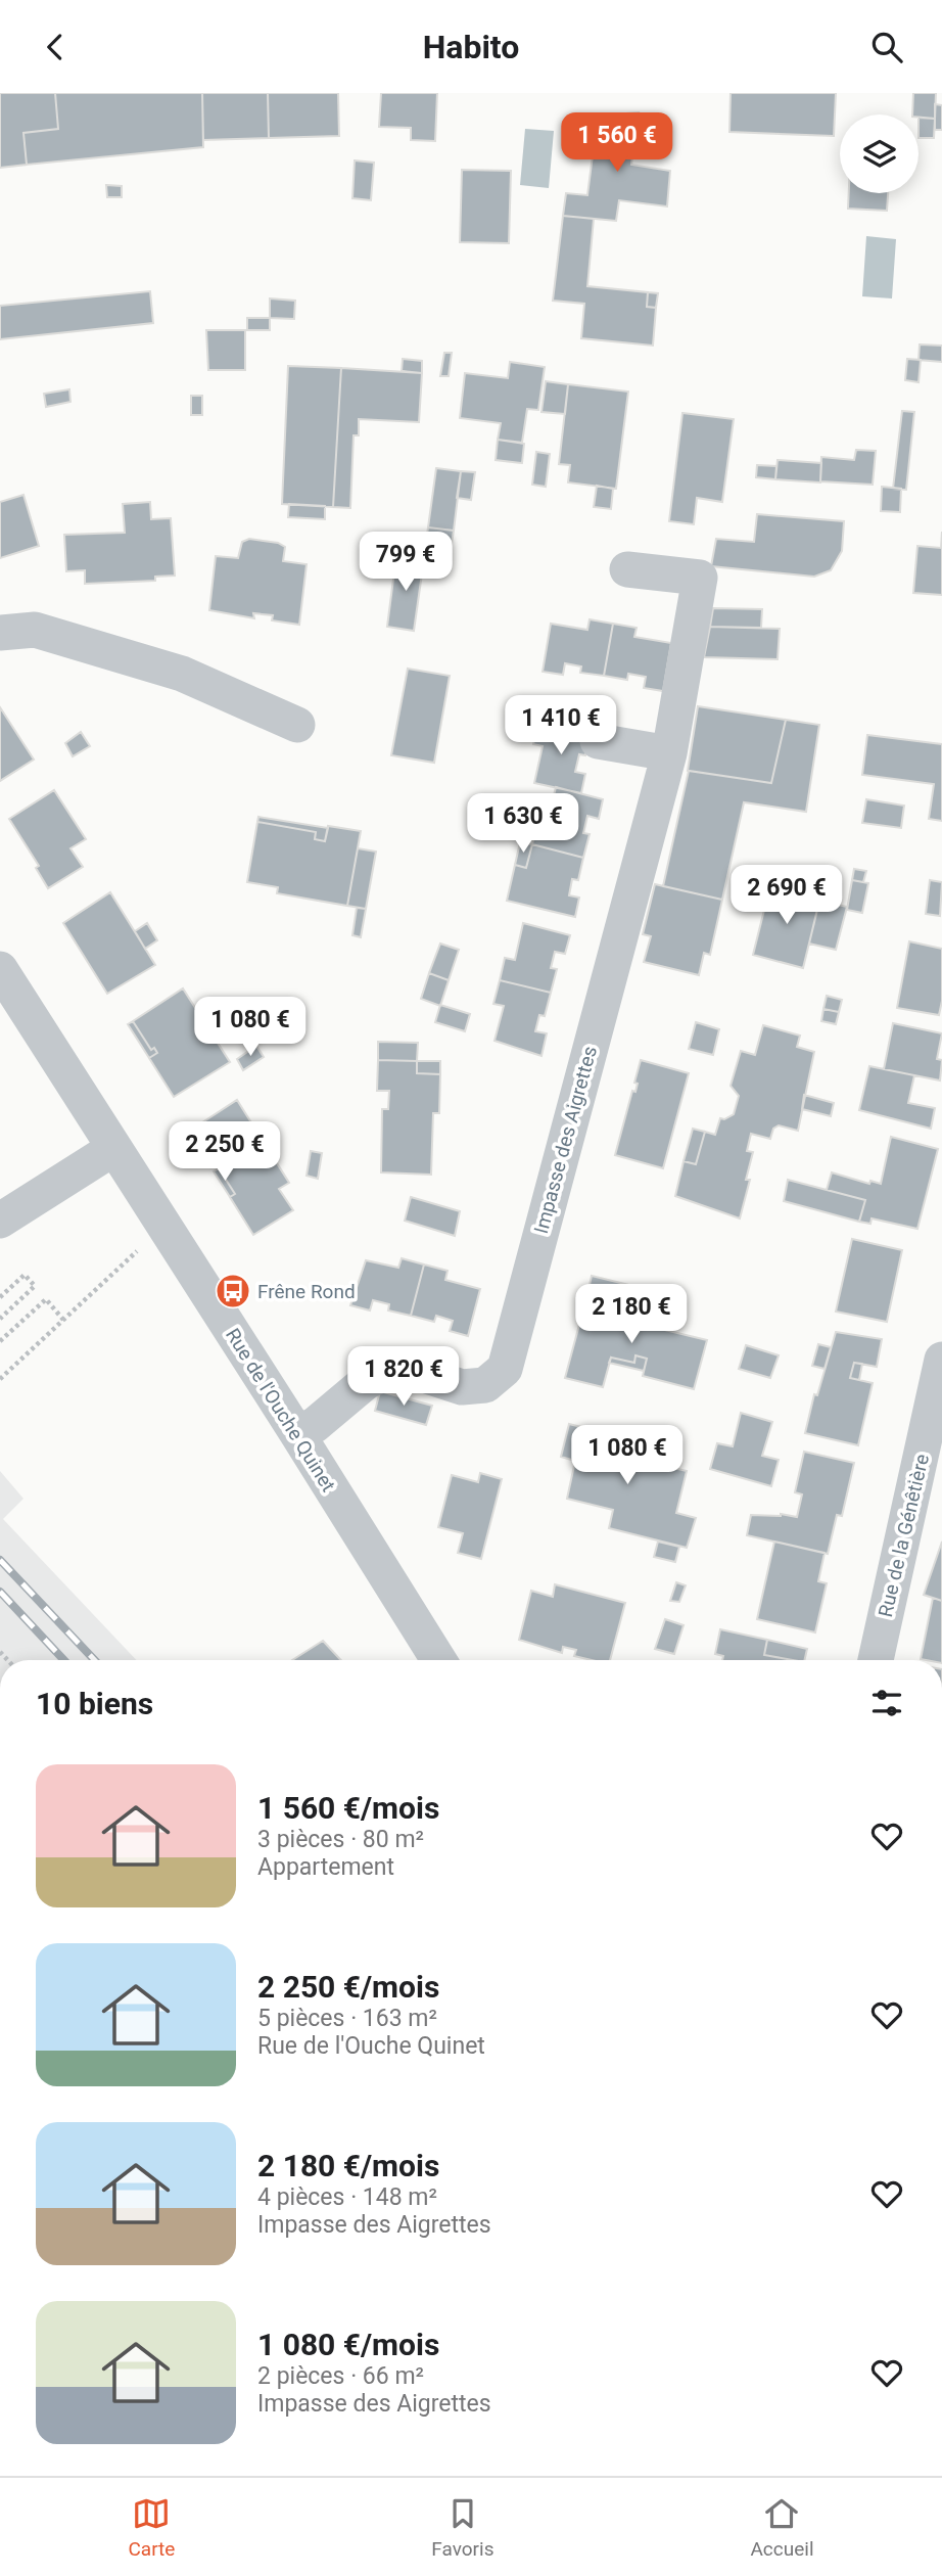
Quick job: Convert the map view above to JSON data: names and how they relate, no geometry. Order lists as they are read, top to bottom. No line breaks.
{"streets":{"street":["Impasse des Aigrettes","Rue de l'Ouche Quinet","Rue de la Génêtière"]},"crossings":[["Impasse des Aigrettes","Rue de l'Ouche Quinet"]],"places":{"bus stop":["Frêne Rond"]},"page":{"header":"Habito","price":["1 560 €","799 €","1 410 €","1 630 €","2 690 €","1 080 €","2 250 €","2 180 €","1 820 €","1 080 €"],"heading":"10 biens","list":[{"name":"1 560 €/mois","note":"3 pièces · 80 m² · Appartement"},{"name":"2 250 €/mois","note":"5 pièces · 163 m² · Rue de l'Ouche Quinet"},{"name":"2 180 €/mois","note":"4 pièces · 148 m² · Impasse des Aigrettes"},{"name":"1 080 €/mois","note":"2 pièces · 66 m² · Impasse des Aigrettes"}],"tabs":["Carte","Favoris","Accueil"]}}
